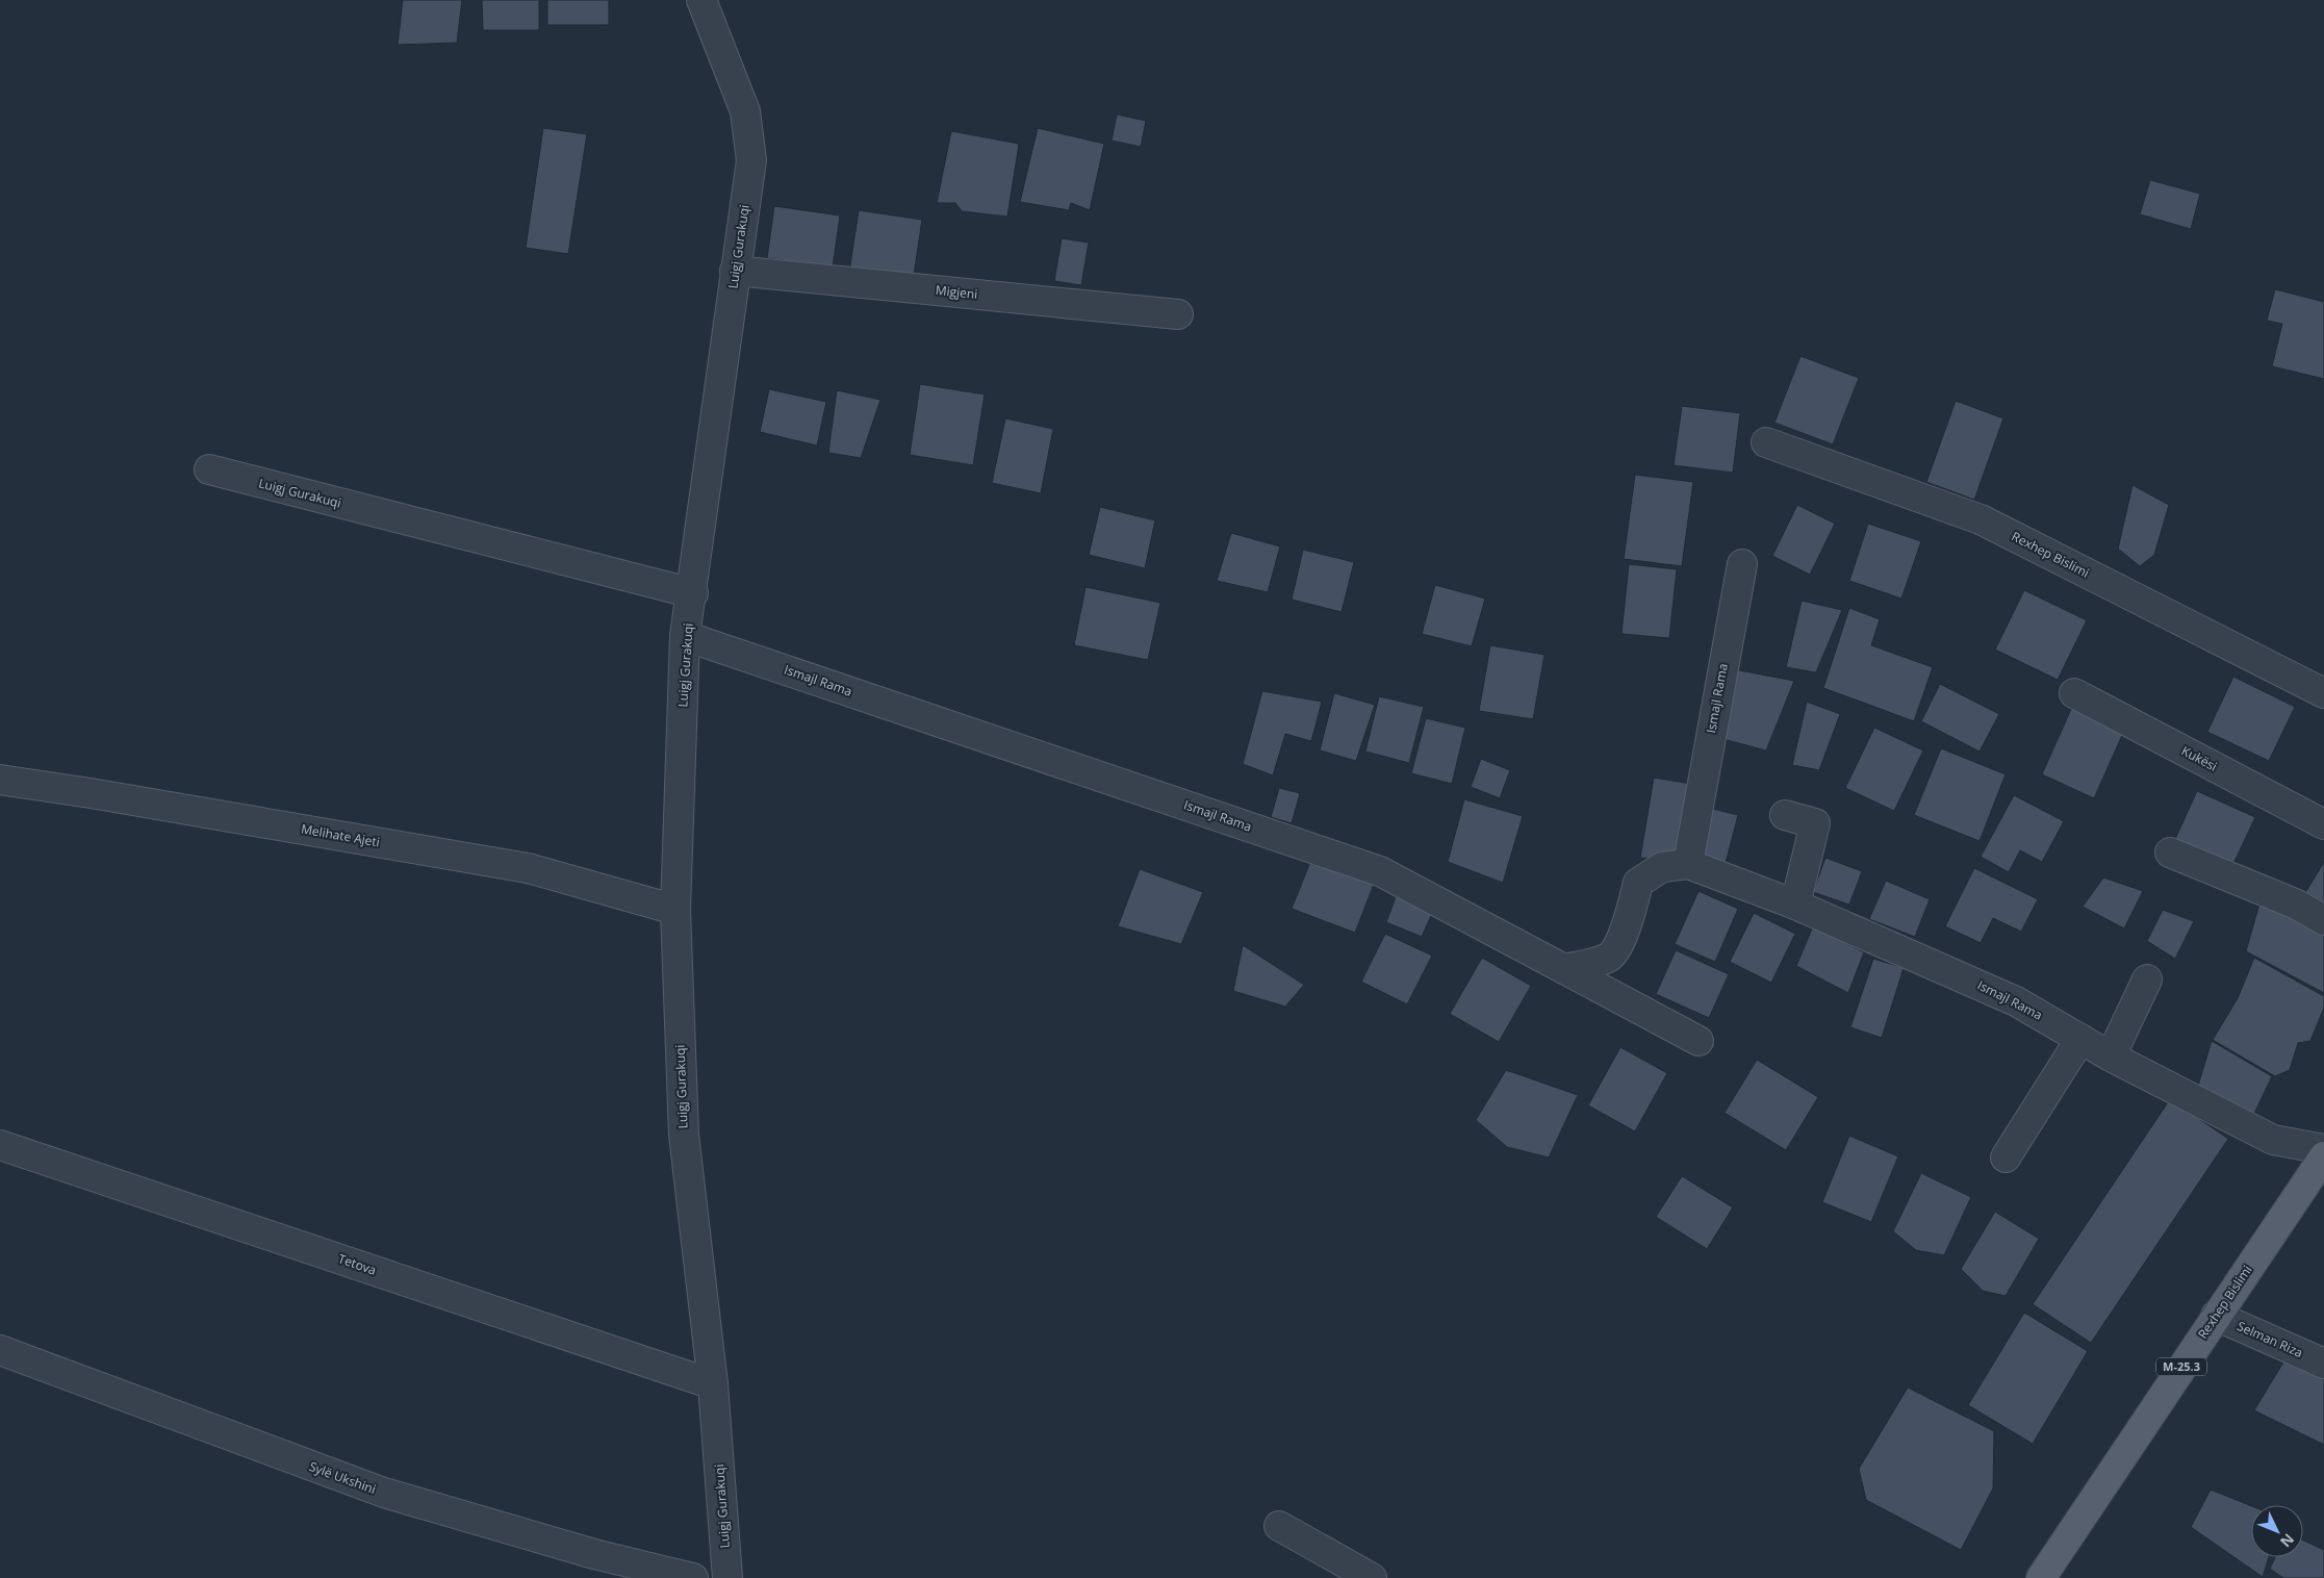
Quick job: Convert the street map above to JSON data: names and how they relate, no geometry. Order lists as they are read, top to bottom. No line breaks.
{"streets":{"main road":["Rexhep Bislimi","M-25.3"],"street":["Luigj Gurakuqi","Migjeni","Ismajl Rama","Kukësi","Melihate Ajeti","Tetova","Selman Riza","Sylë Ukshini"]},"crossings":[["Luigj Gurakuqi","Migjeni"],["Luigj Gurakuqi","Ismajl Rama"],["Luigj Gurakuqi","Melihate Ajeti"],["Luigj Gurakuqi","Tetova"],["Rexhep Bislimi","Selman Riza"]],"north":"bottom right"}
